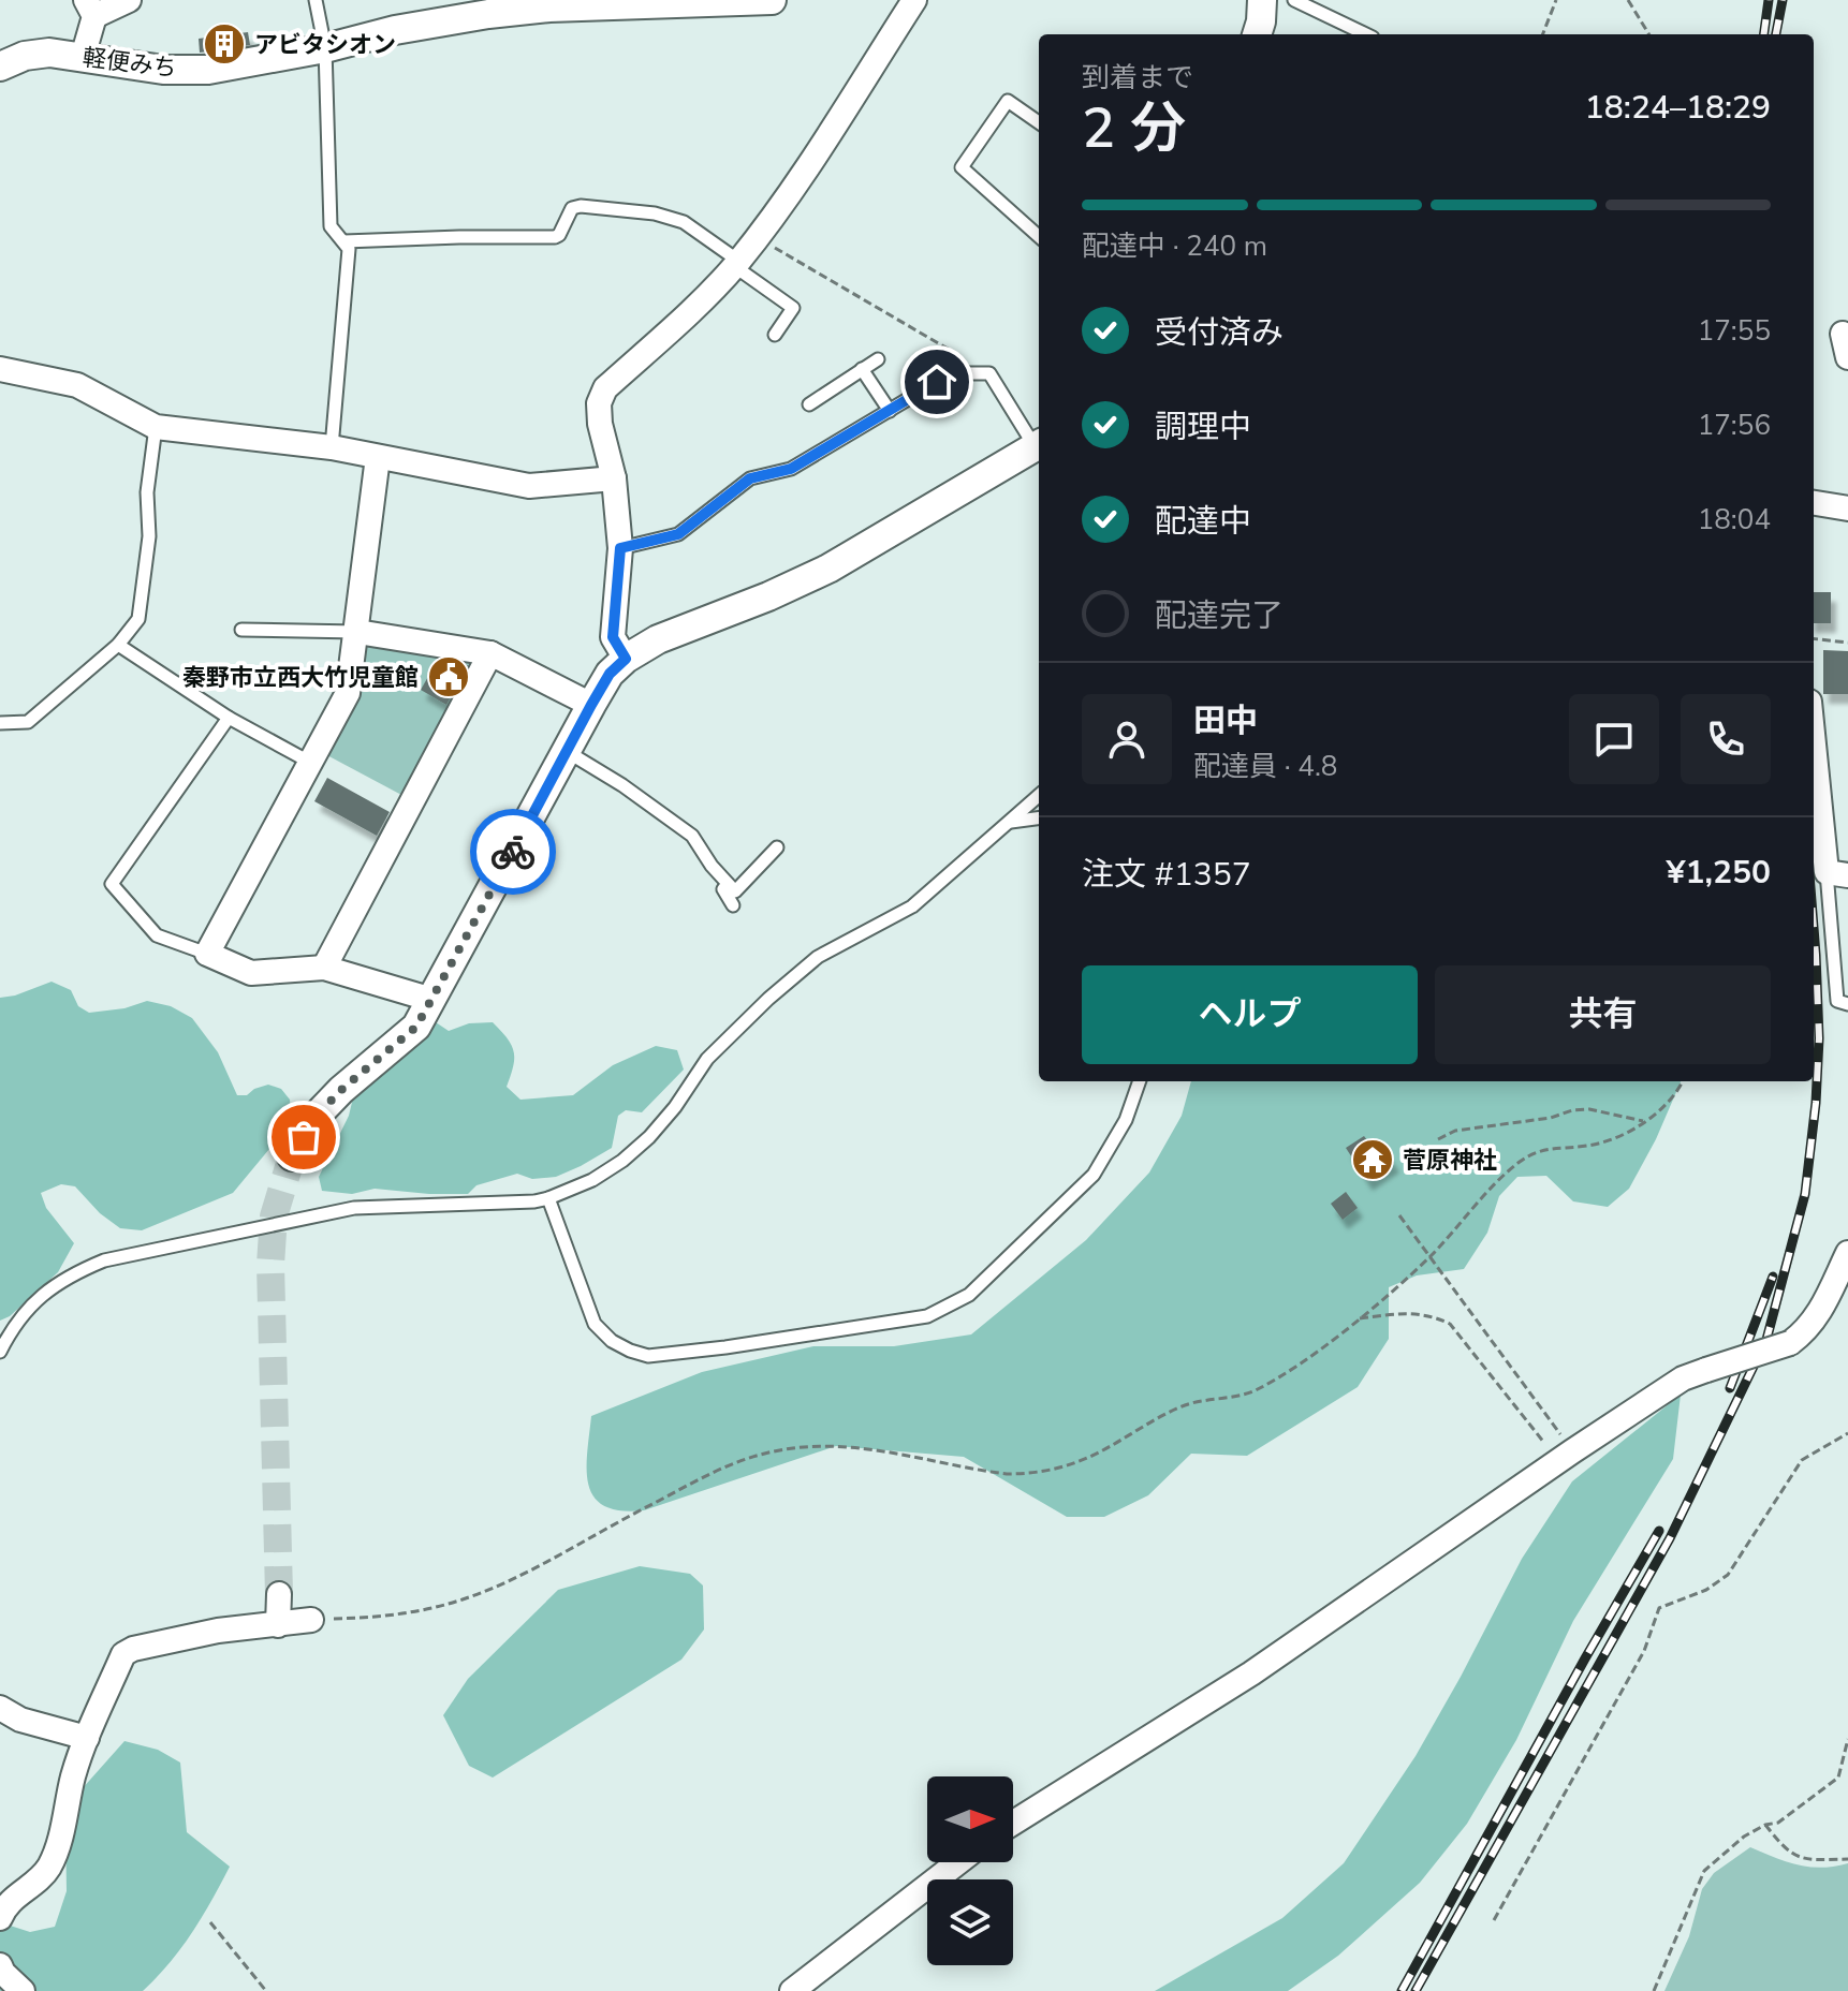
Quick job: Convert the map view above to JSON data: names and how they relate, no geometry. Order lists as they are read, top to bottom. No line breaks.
{"streets":{"street":["軽便みち"]},"places":{"building":["アビタシオン"],"public building":["秦野市立西大竹児童館"],"temple":["菅原神社"]},"north":"right","page":{"heading":["2 分","到着まで","18:24–18:29"],"panel":["田中","配達員 · 4.8","注文 #1357","¥1,250"],"bar":"配達中 · 240 m","list":[["受付済み","17:55"],["調理中","17:56"],["配達中","18:04"],"配達完了"],"buttons":["ヘルプ","共有"]}}
